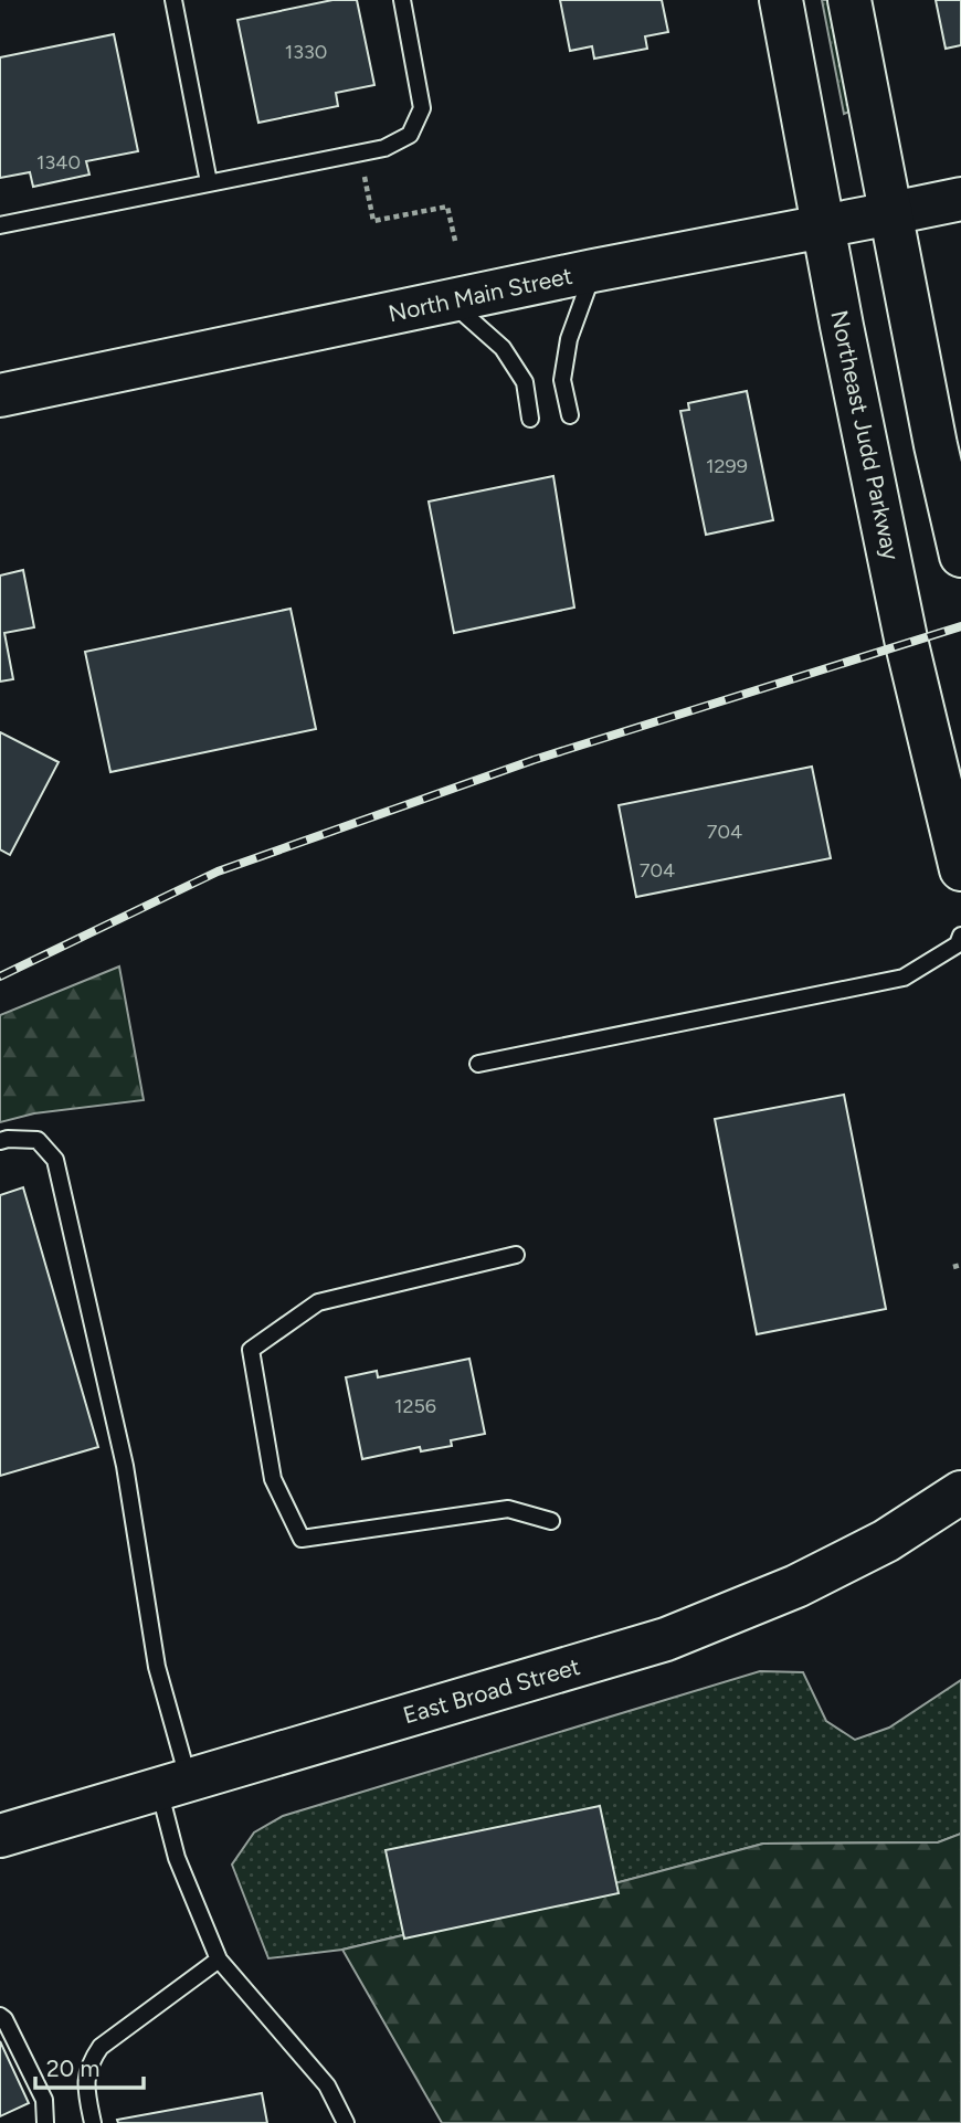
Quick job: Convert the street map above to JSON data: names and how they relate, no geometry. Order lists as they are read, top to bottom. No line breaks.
{"streets":{"main road":["North Main Street","Northeast Judd Parkway","East Broad Street"]},"crossings":[["North Main Street","Northeast Judd Parkway"]],"house_numbers":["1330","1340","1299","704","704","1256"],"scale_bar":"20 m"}
